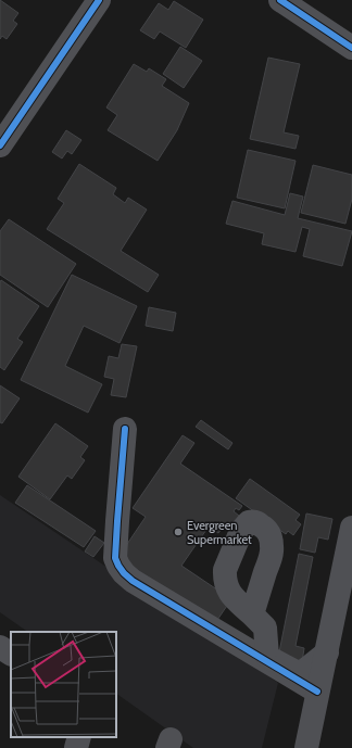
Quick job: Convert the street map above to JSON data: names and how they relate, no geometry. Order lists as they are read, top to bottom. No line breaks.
{"places":["Evergreen Supermarket"]}
